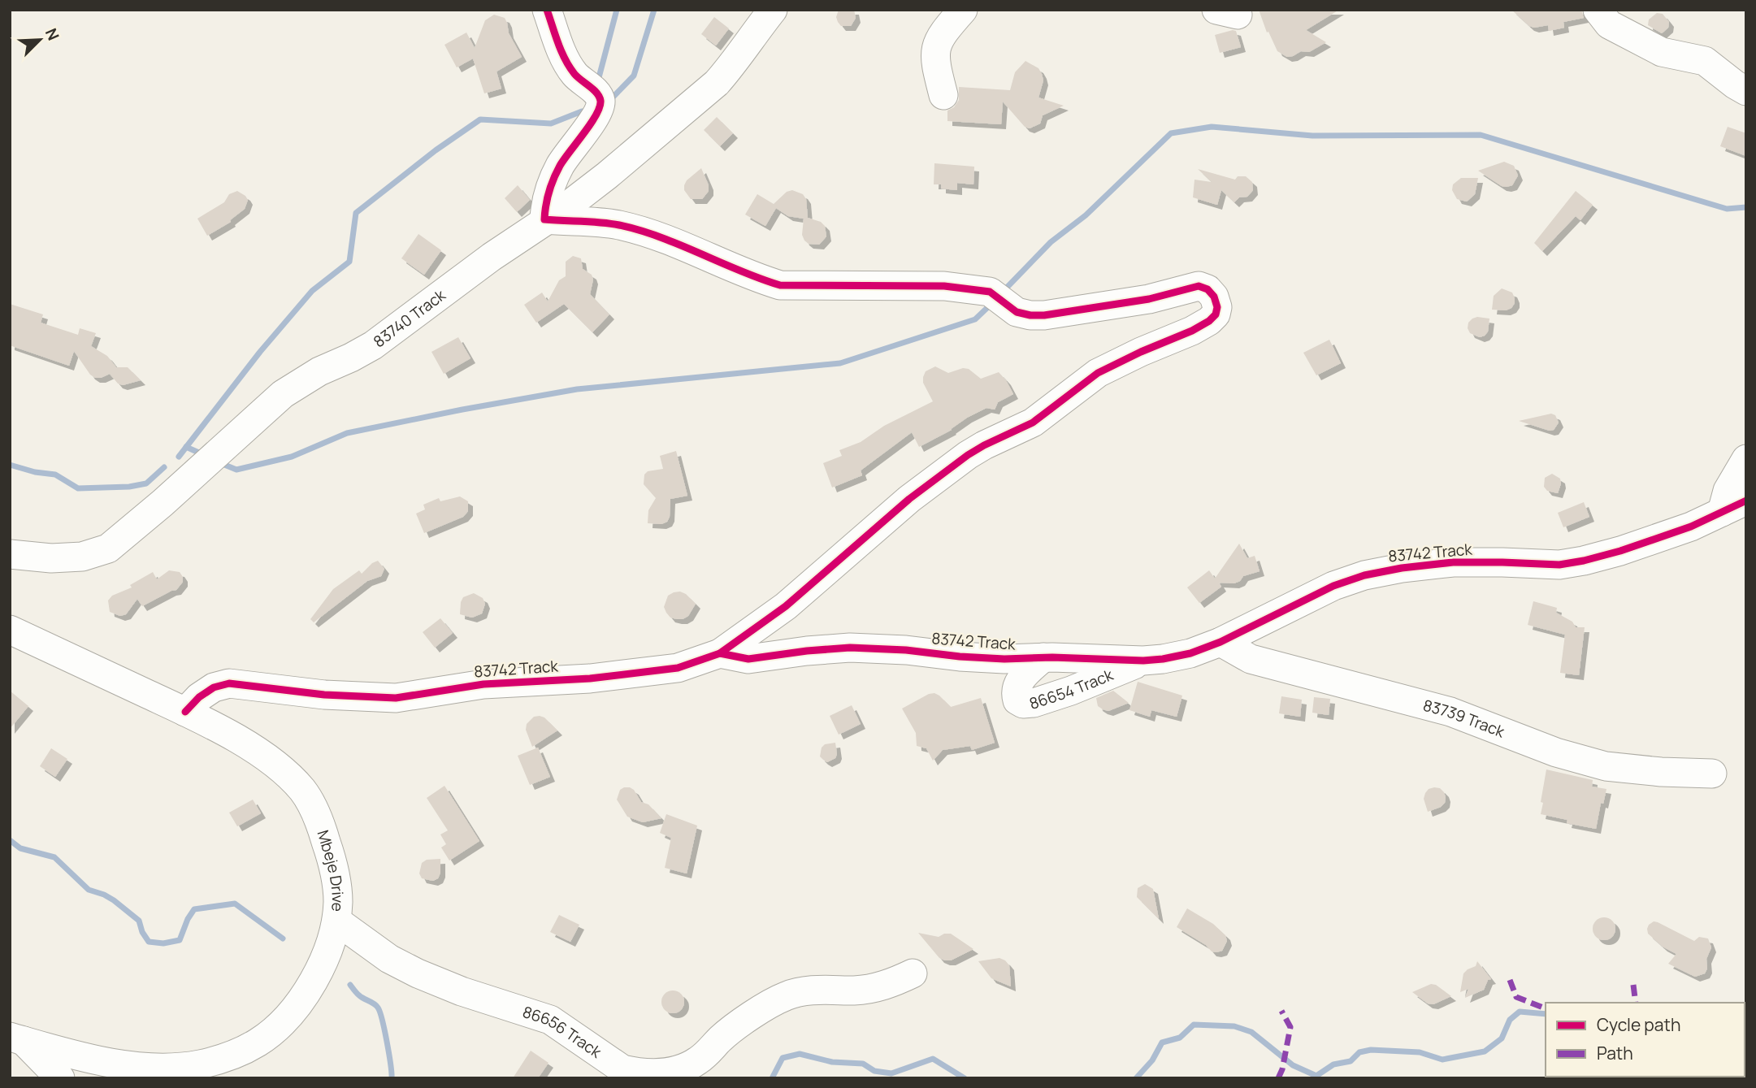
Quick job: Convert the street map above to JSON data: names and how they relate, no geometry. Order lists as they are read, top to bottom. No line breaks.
{"streets":{"street":["83740 Track","83742 Track","86654 Track","83739 Track","Mbeje Drive","86656 Track"]},"crossings":[["83742 Track","86654 Track"],["83742 Track","83739 Track"],["83742 Track","Mbeje Drive"],["Mbeje Drive","86656 Track"]],"legend":["Cycle path","Path"],"north":"top right"}
